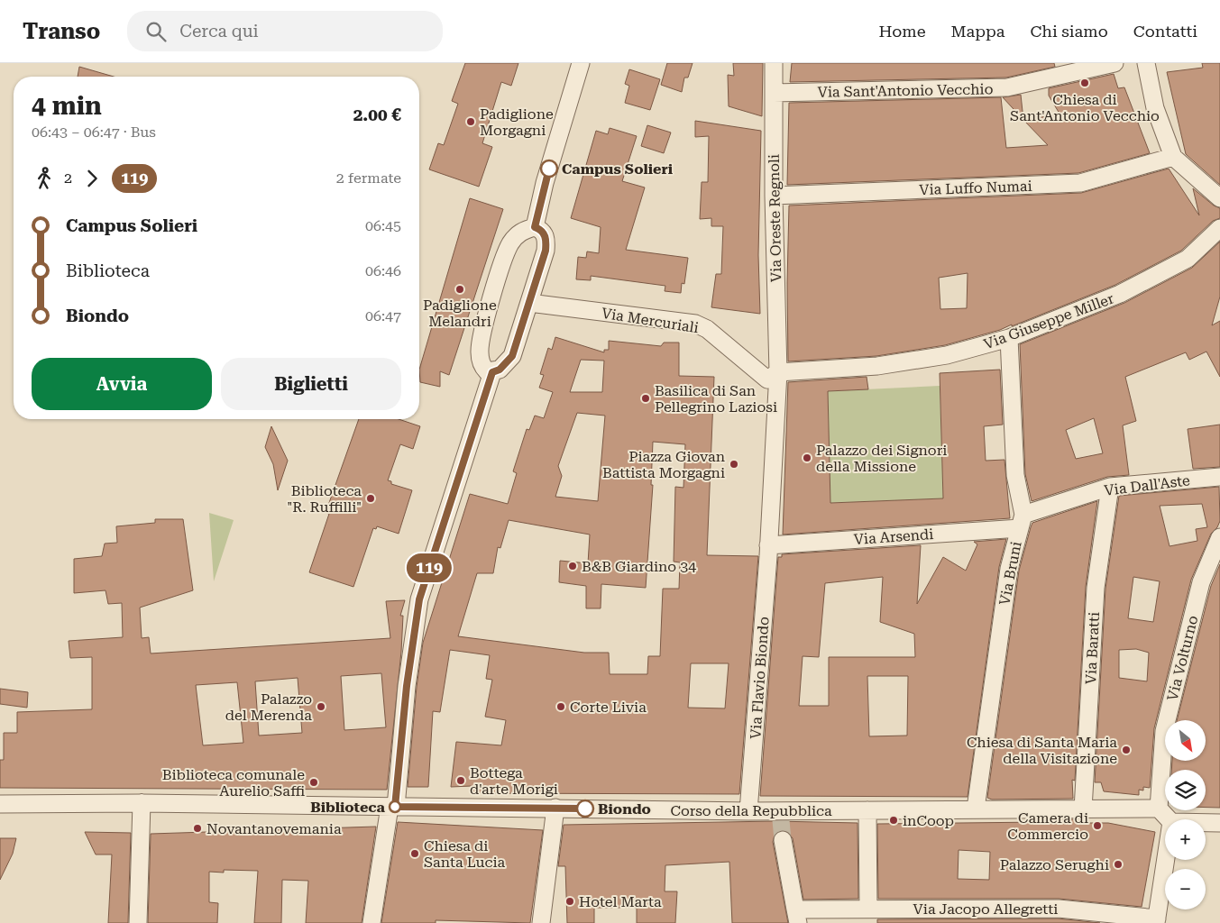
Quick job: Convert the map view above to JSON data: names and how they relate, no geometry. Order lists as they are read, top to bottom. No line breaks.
{"streets":{"street":["Via Sant'Antonio Vecchio","Via Luffo Numai","Via Oreste Regnoli","Via Mercuriali","Via Giuseppe Miller","Via Dall'Aste","Via Arsendi","Via Bruni","Via Baratti","Via Volturno","Via Flavio Biondo","Corso della Repubblica","Via Jacopo Allegretti"]},"crossings":[["Via Sant'Antonio Vecchio","Via Oreste Regnoli"],["Via Luffo Numai","Via Oreste Regnoli"],["Via Oreste Regnoli","Via Mercuriali"],["Via Oreste Regnoli","Via Giuseppe Miller"],["Via Mercuriali","Via Giuseppe Miller"],["Via Giuseppe Miller","Via Bruni"],["Via Dall'Aste","Via Arsendi"],["Via Dall'Aste","Via Bruni"],["Via Dall'Aste","Via Baratti"],["Via Arsendi","Via Bruni"],["Via Arsendi","Via Flavio Biondo"],["Via Bruni","Corso della Repubblica"],["Via Baratti","Corso della Repubblica"],["Via Volturno","Corso della Repubblica"],["Via Flavio Biondo","Corso della Repubblica"]],"places":["Chiesa di Sant'Antonio Vecchio","Padiglione Morgagni","Campus Solieri","Padiglione Melandri","Basilica di San Pellegrino Laziosi","Palazzo dei Signori della Missione","Piazza Giovan Battista Morgagni","Biblioteca \"R. Ruffilli\"","B&B Giardino 34","Palazzo del Merenda","Corte Livia","Chiesa di Santa Maria della Visitazione","Bottega d'arte Morigi","Biblioteca comunale Aurelio Saffi","Biblioteca","Biondo","inCoop","Camera di Commercio","Novantanovemania","Chiesa di Santa Lucia","Palazzo Serughi","Hotel Marta"],"lines":["bus line 119"],"north":"bottom right","page":{"header":"Transo","search":"Cerca qui","nav":["Home","Mappa","Chi siamo","Contatti"],"on_map":"119","heading":["4 min","06:43 – 06:47 · Bus","2.00 €"],"legs":["2","119","2 fermate"],"list":[{"name":"Campus Solieri","value":"06:45"},{"name":"Biblioteca","value":"06:46"},{"name":"Biondo","value":"06:47"}],"buttons":["Avvia","Biglietti"],"map_buttons":["+","−"]}}
